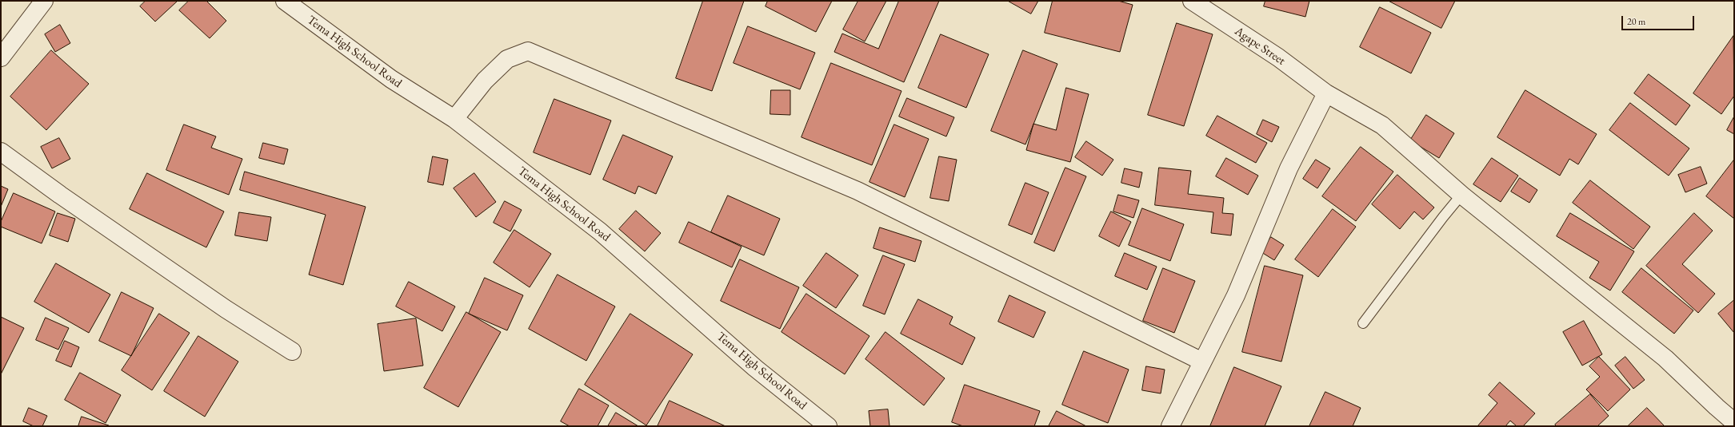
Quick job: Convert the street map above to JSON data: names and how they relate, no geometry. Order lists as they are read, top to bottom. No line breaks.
{"streets":{"street":["Agape Street","Tema High School Road"]},"scale_bar":"20 m"}
